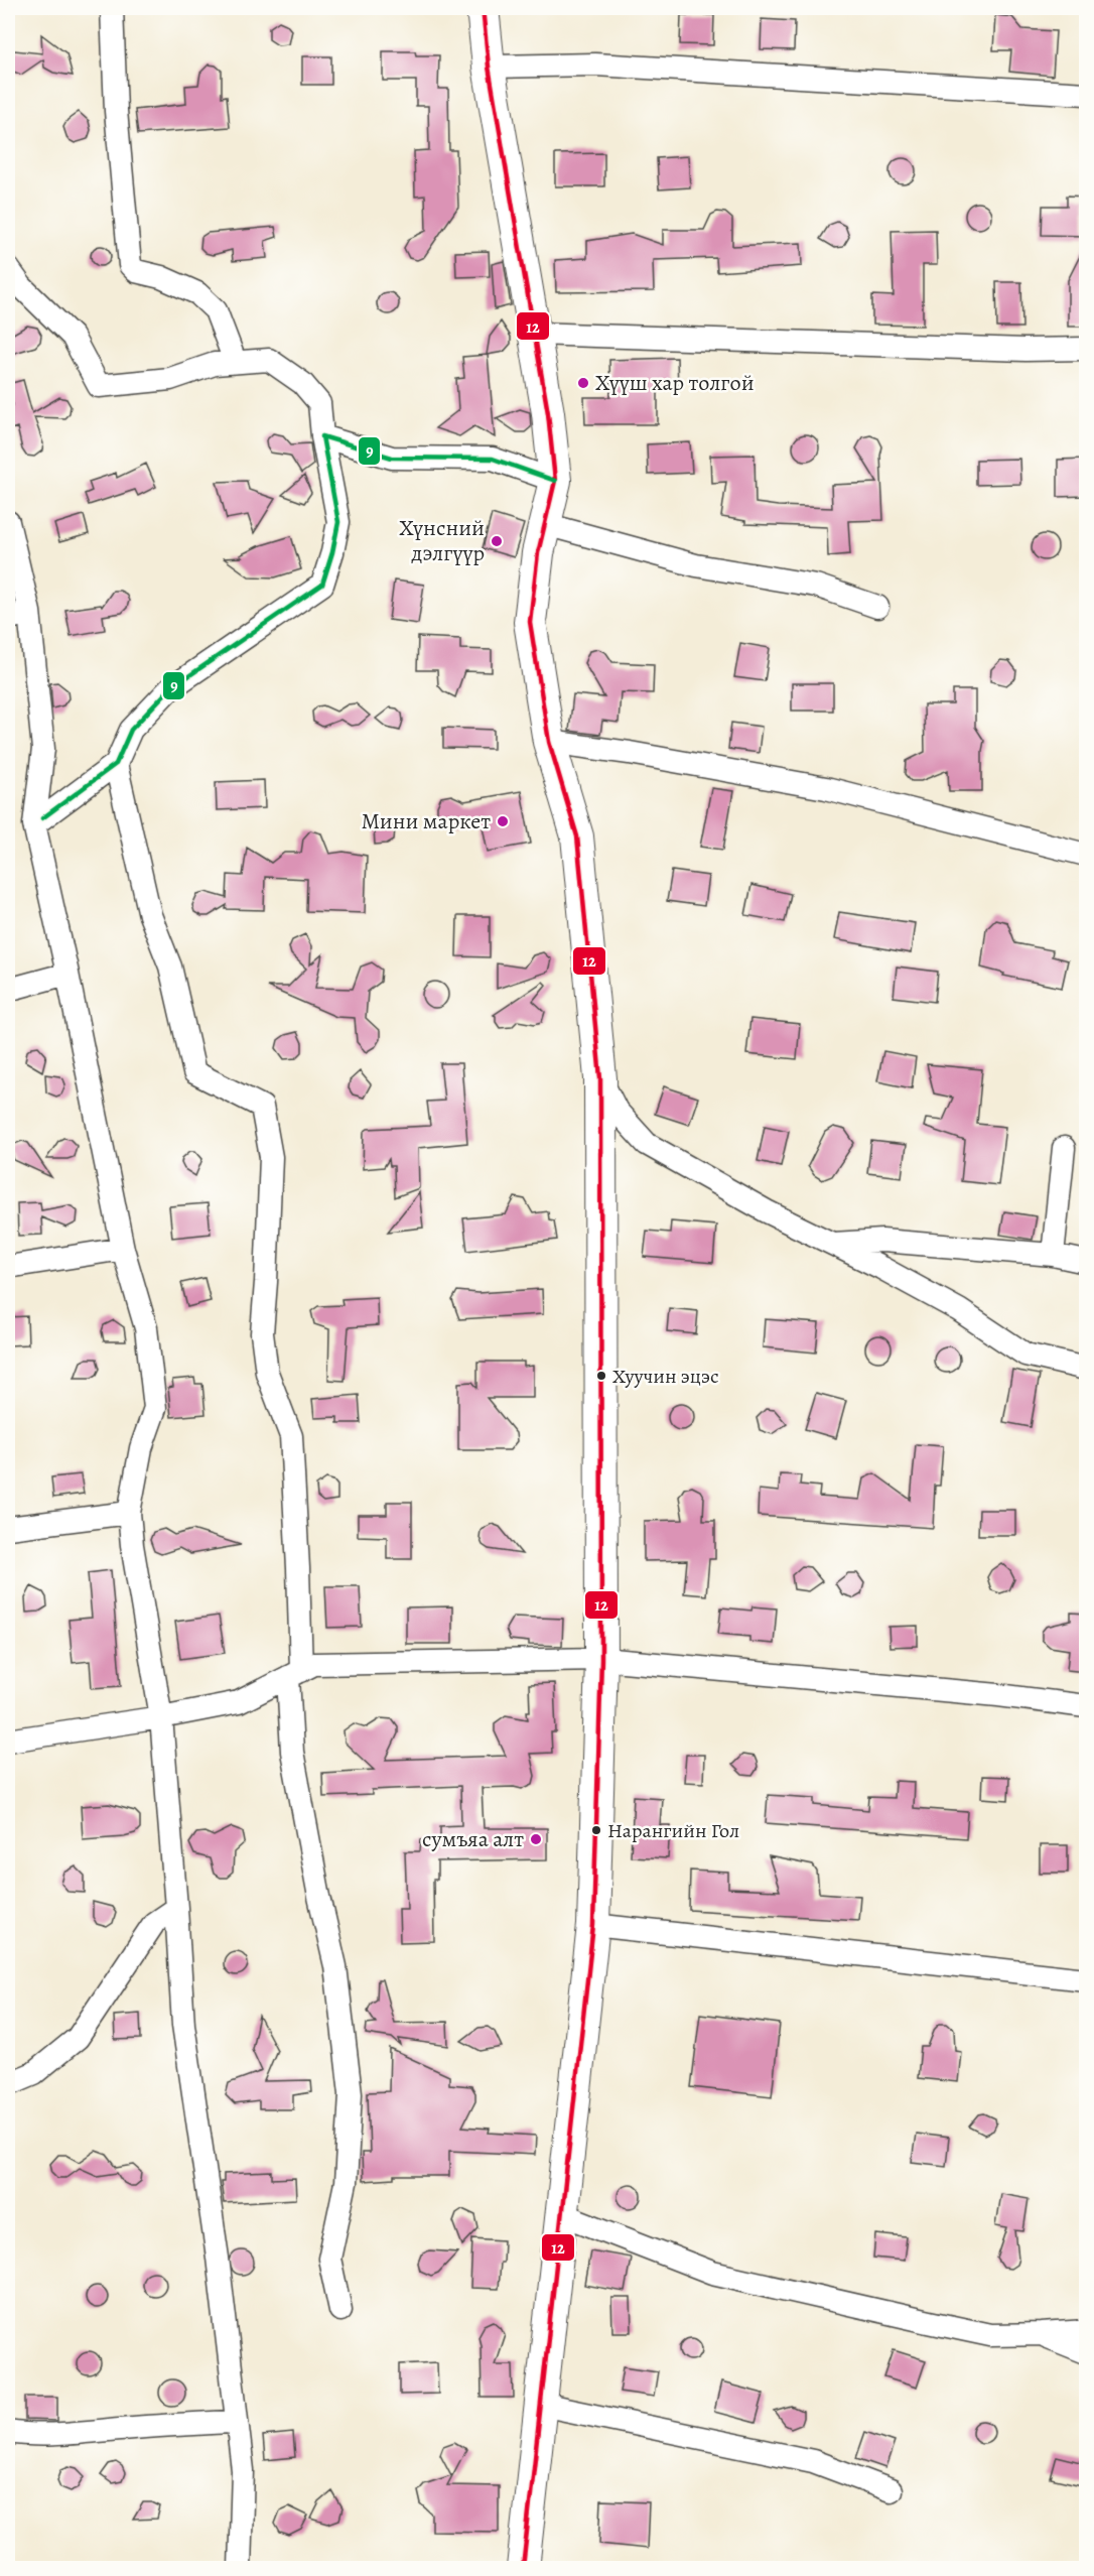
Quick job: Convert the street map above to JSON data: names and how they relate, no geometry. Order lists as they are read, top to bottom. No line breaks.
{"places":["Хүүш хар толгой","Хүнсний дэлгүүр","Мини маркет","Хуучин эцэс","Нарангийн Гол","сумъяа алт"],"lines":["transit line 12","transit line 9"]}
